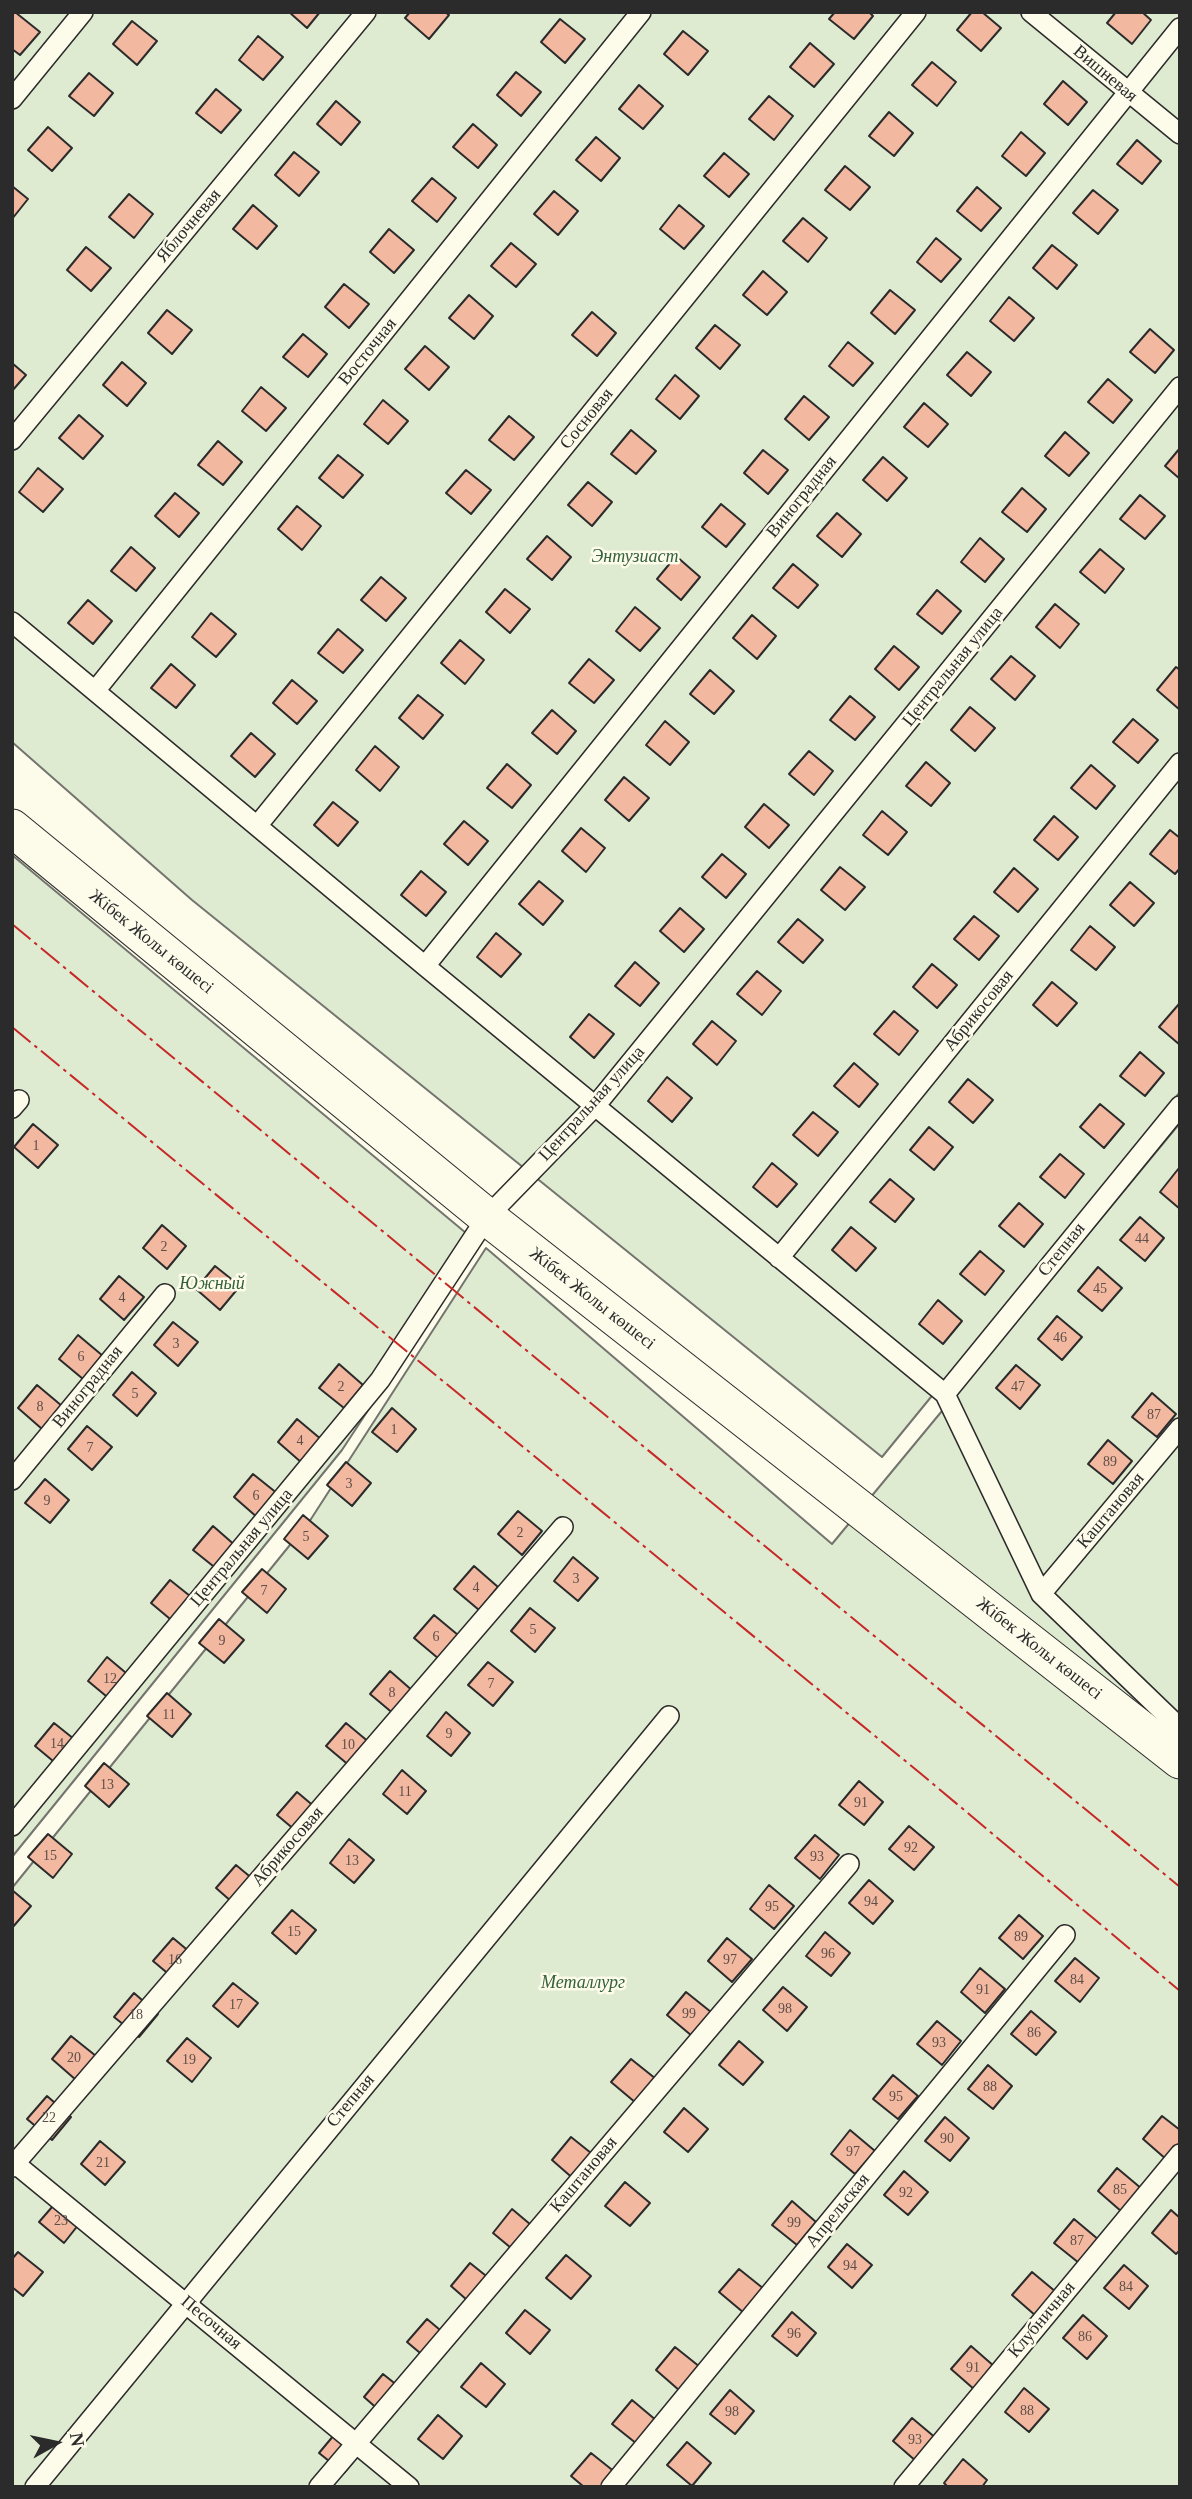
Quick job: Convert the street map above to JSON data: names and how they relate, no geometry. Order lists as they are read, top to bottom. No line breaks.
{"streets":{"highway":["Жібек Жолы көшесі"],"street":["Вишневая","Яблочневая","Восточная","Сосновая","Виноградная","Центральная улица","Абрикосовая","Степная","Каштановая","Апрельская","Клубничная","Песочная"]},"crossings":[["Вишневая","Виноградная"],["Центральная улица","Жібек Жолы көшесі"],["Абрикосовая","Песочная"],["Степная","Песочная"],["Каштановая","Песочная"]],"parks":["Энтузиаст","Южный","Металлург"],"house_numbers":["1","44","2","45","4","46","3","6","2","47","5","8","87","1","4","7","89","3","6","9","2","5","3","4","7","5","6","9","12","7","8","11","9","14","10","13","11","91","92","15","93","13","94","95","15","89","96","16","97","84","91","17","98","99","18","86","93","20","19","88","95","22","90","97","21","85","92","23","99","87","94","84","96","86","91","88","98","93"],"north":"right"}
